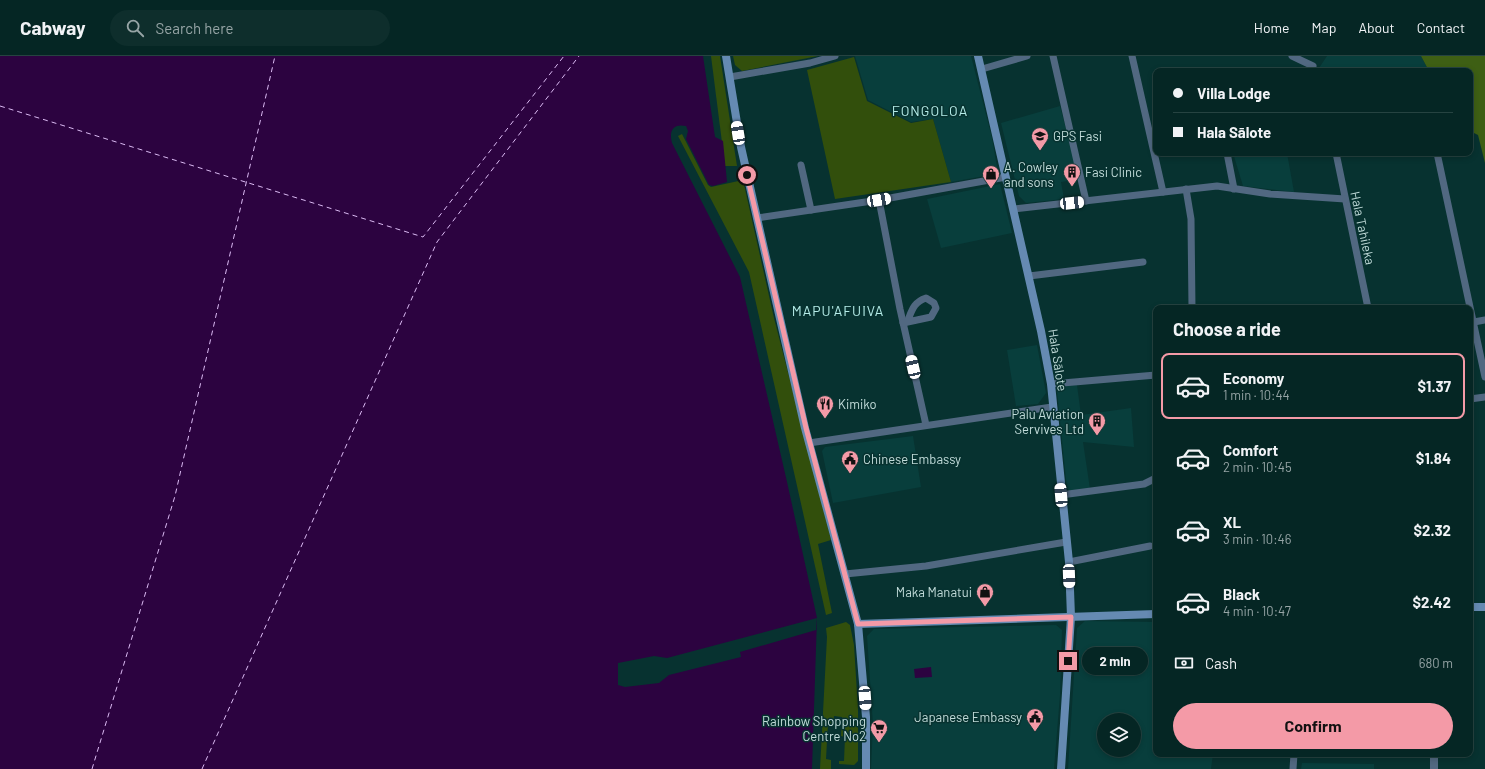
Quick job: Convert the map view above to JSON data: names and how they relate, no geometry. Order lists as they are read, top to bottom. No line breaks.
{"streets":{"main road":["Hala Sālote"],"street":["Hala Tahileka"]},"districts":["FONGOLOA","MAPU'AFUIVA"],"places":{"school or university":["GPS Fasi"],"building":["Fasi Clinic","Palu Aviation Servives Ltd"],"shop":["A. Cowley and sons","Maka Manatui"],"restaurant":["Kimiko"],"public building":["Chinese Embassy","Japanese Embassy"],"supermarket":["Rainbow Shopping Centre No2"]},"page":{"header":"Cabway","search":"Search here","nav":["Home","Map","About","Contact"],"banner":["Villa Lodge","Hala Sālote"],"heading":"Choose a ride","list":[{"name":"Economy","note":"1 min · 10:44","value":"$1.37"},{"name":"Comfort","note":"2 min · 10:45","value":"$1.84"},{"name":"XL","note":"3 min · 10:46","value":"$2.32"},{"name":"Black","note":"4 min · 10:47","value":"$2.42"}],"pay":["Cash","680 m"],"bubble":"2 min","buttons":"Confirm"}}
